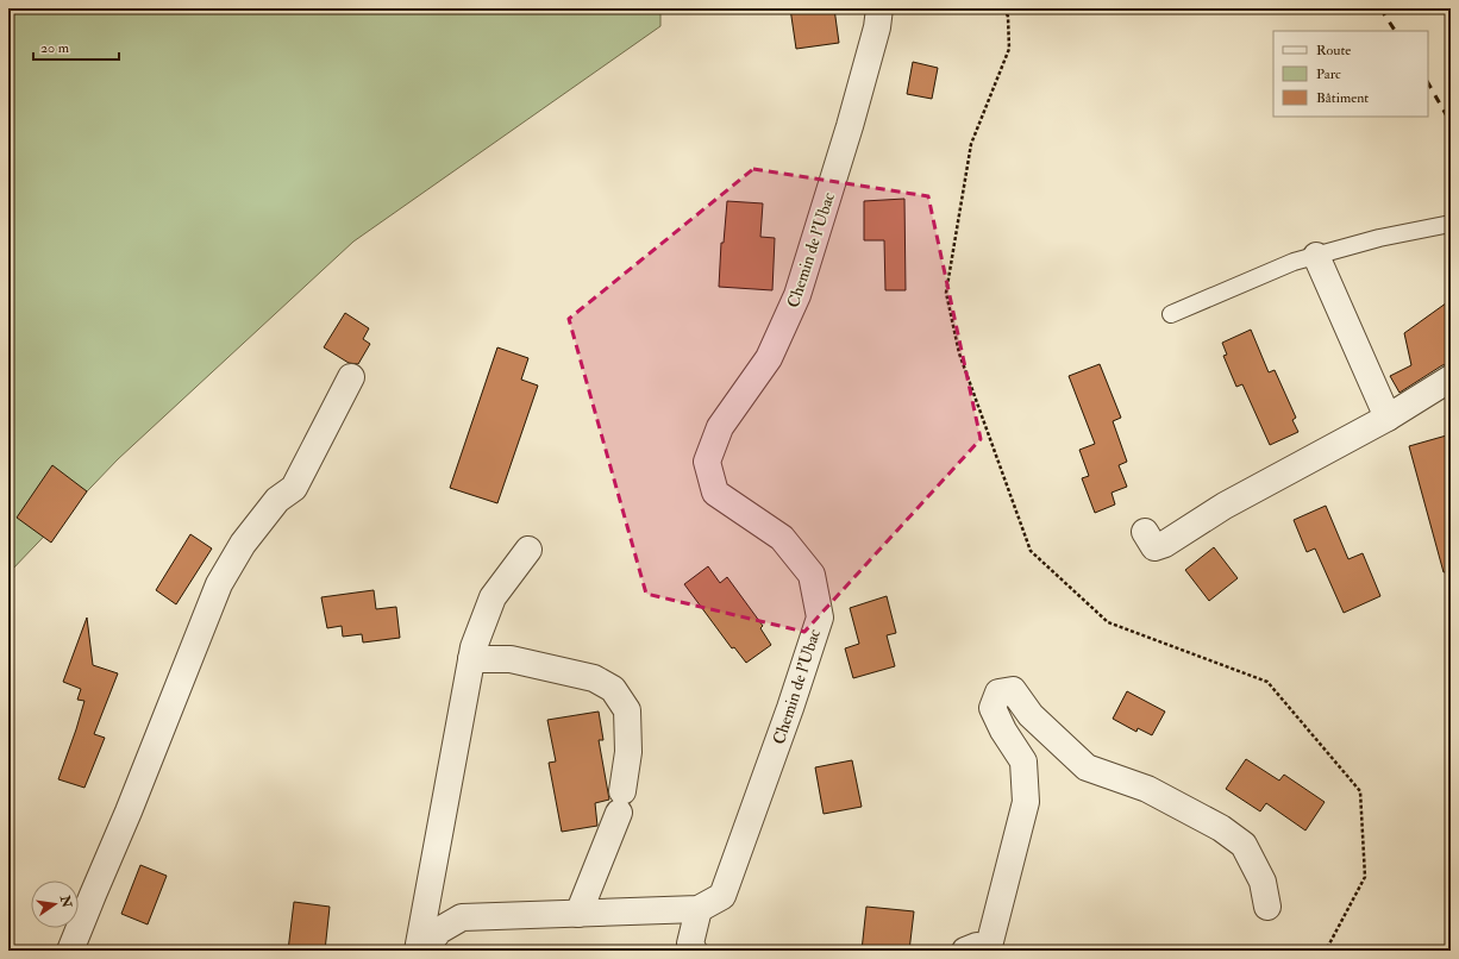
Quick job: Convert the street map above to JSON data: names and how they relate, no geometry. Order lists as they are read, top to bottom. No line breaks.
{"streets":{"street":["Chemin de l'Ubac"]},"legend":["Route","Parc","Bâtiment"],"scale_bar":"20 m","north":"right"}
